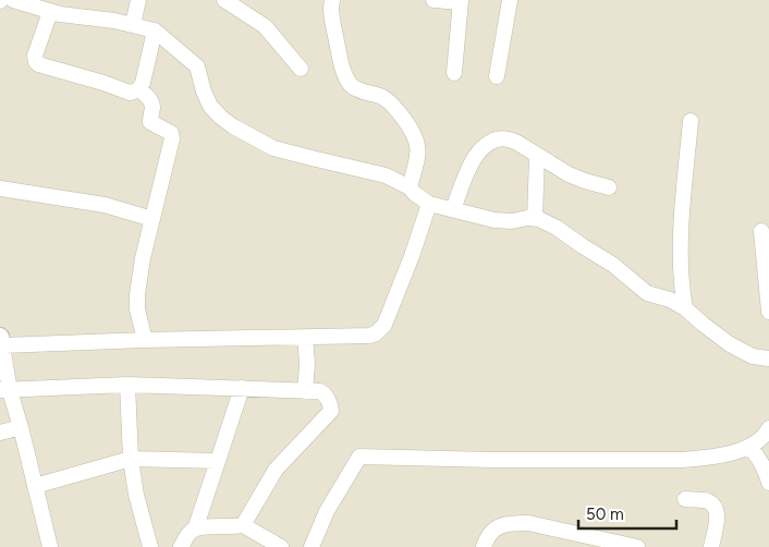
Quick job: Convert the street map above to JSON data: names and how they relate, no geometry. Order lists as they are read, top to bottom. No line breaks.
{"scale_bar":"50 m"}
